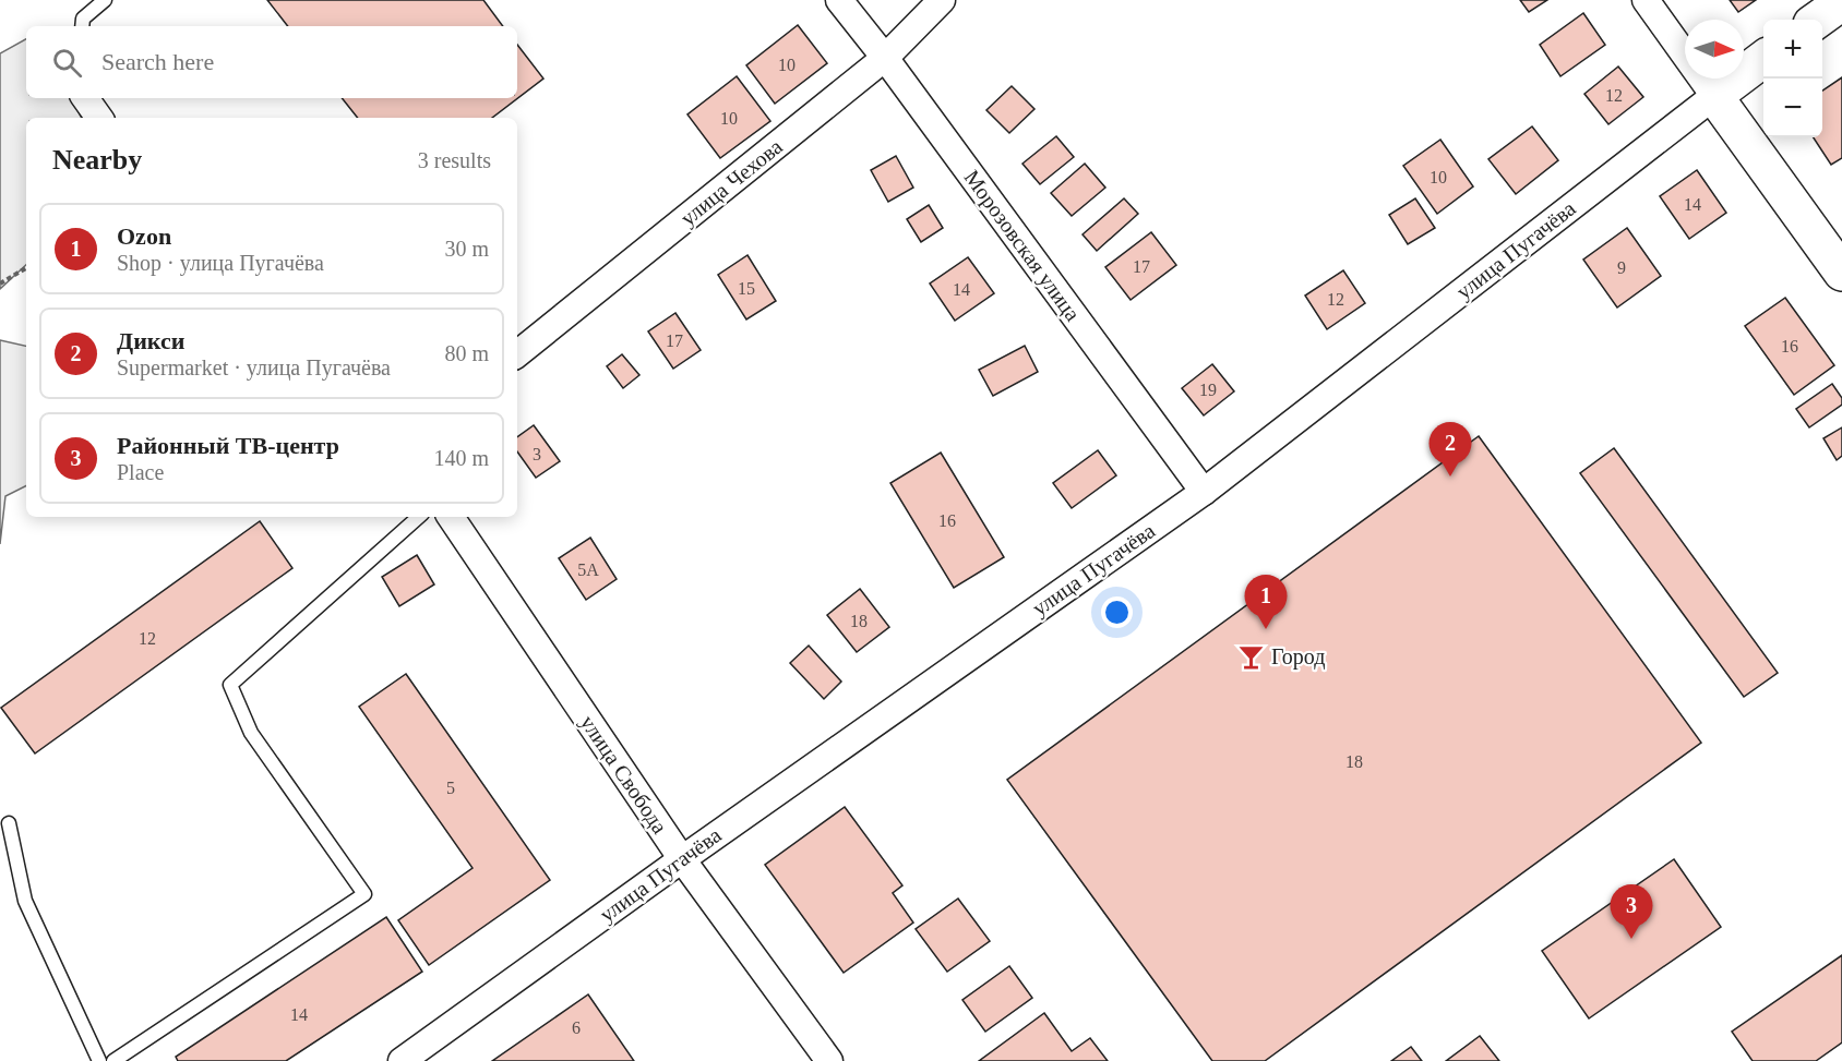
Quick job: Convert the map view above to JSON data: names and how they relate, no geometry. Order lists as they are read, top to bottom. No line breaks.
{"streets":{"main road":["улица Пугачёва"],"street":["улица Чехова","Морозовская улица","улица Свобода"]},"crossings":[["улица Чехова","Морозовская улица"],["Морозовская улица","улица Пугачёва"],["улица Пугачёва","улица Свобода"]],"places":{"bar":["Город"]},"house_numbers":["10","12","10","10","14","17","9","15","14","12","17","16","19","3","16","5А","18","12","18","5","14","6"],"north":"right","page":{"map_buttons":["+","−"],"search":"Search here","heading":["Nearby","3 results"],"list":[{"mark":"1","name":"Ozon","note":"Shop · улица Пугачёва","value":"30 m"},{"mark":"2","name":"Дикси","note":"Supermarket · улица Пугачёва","value":"80 m"},{"mark":"3","name":"Районный ТВ-центр","note":"Place","value":"140 m"}],"pins":["2","1","3"]}}
